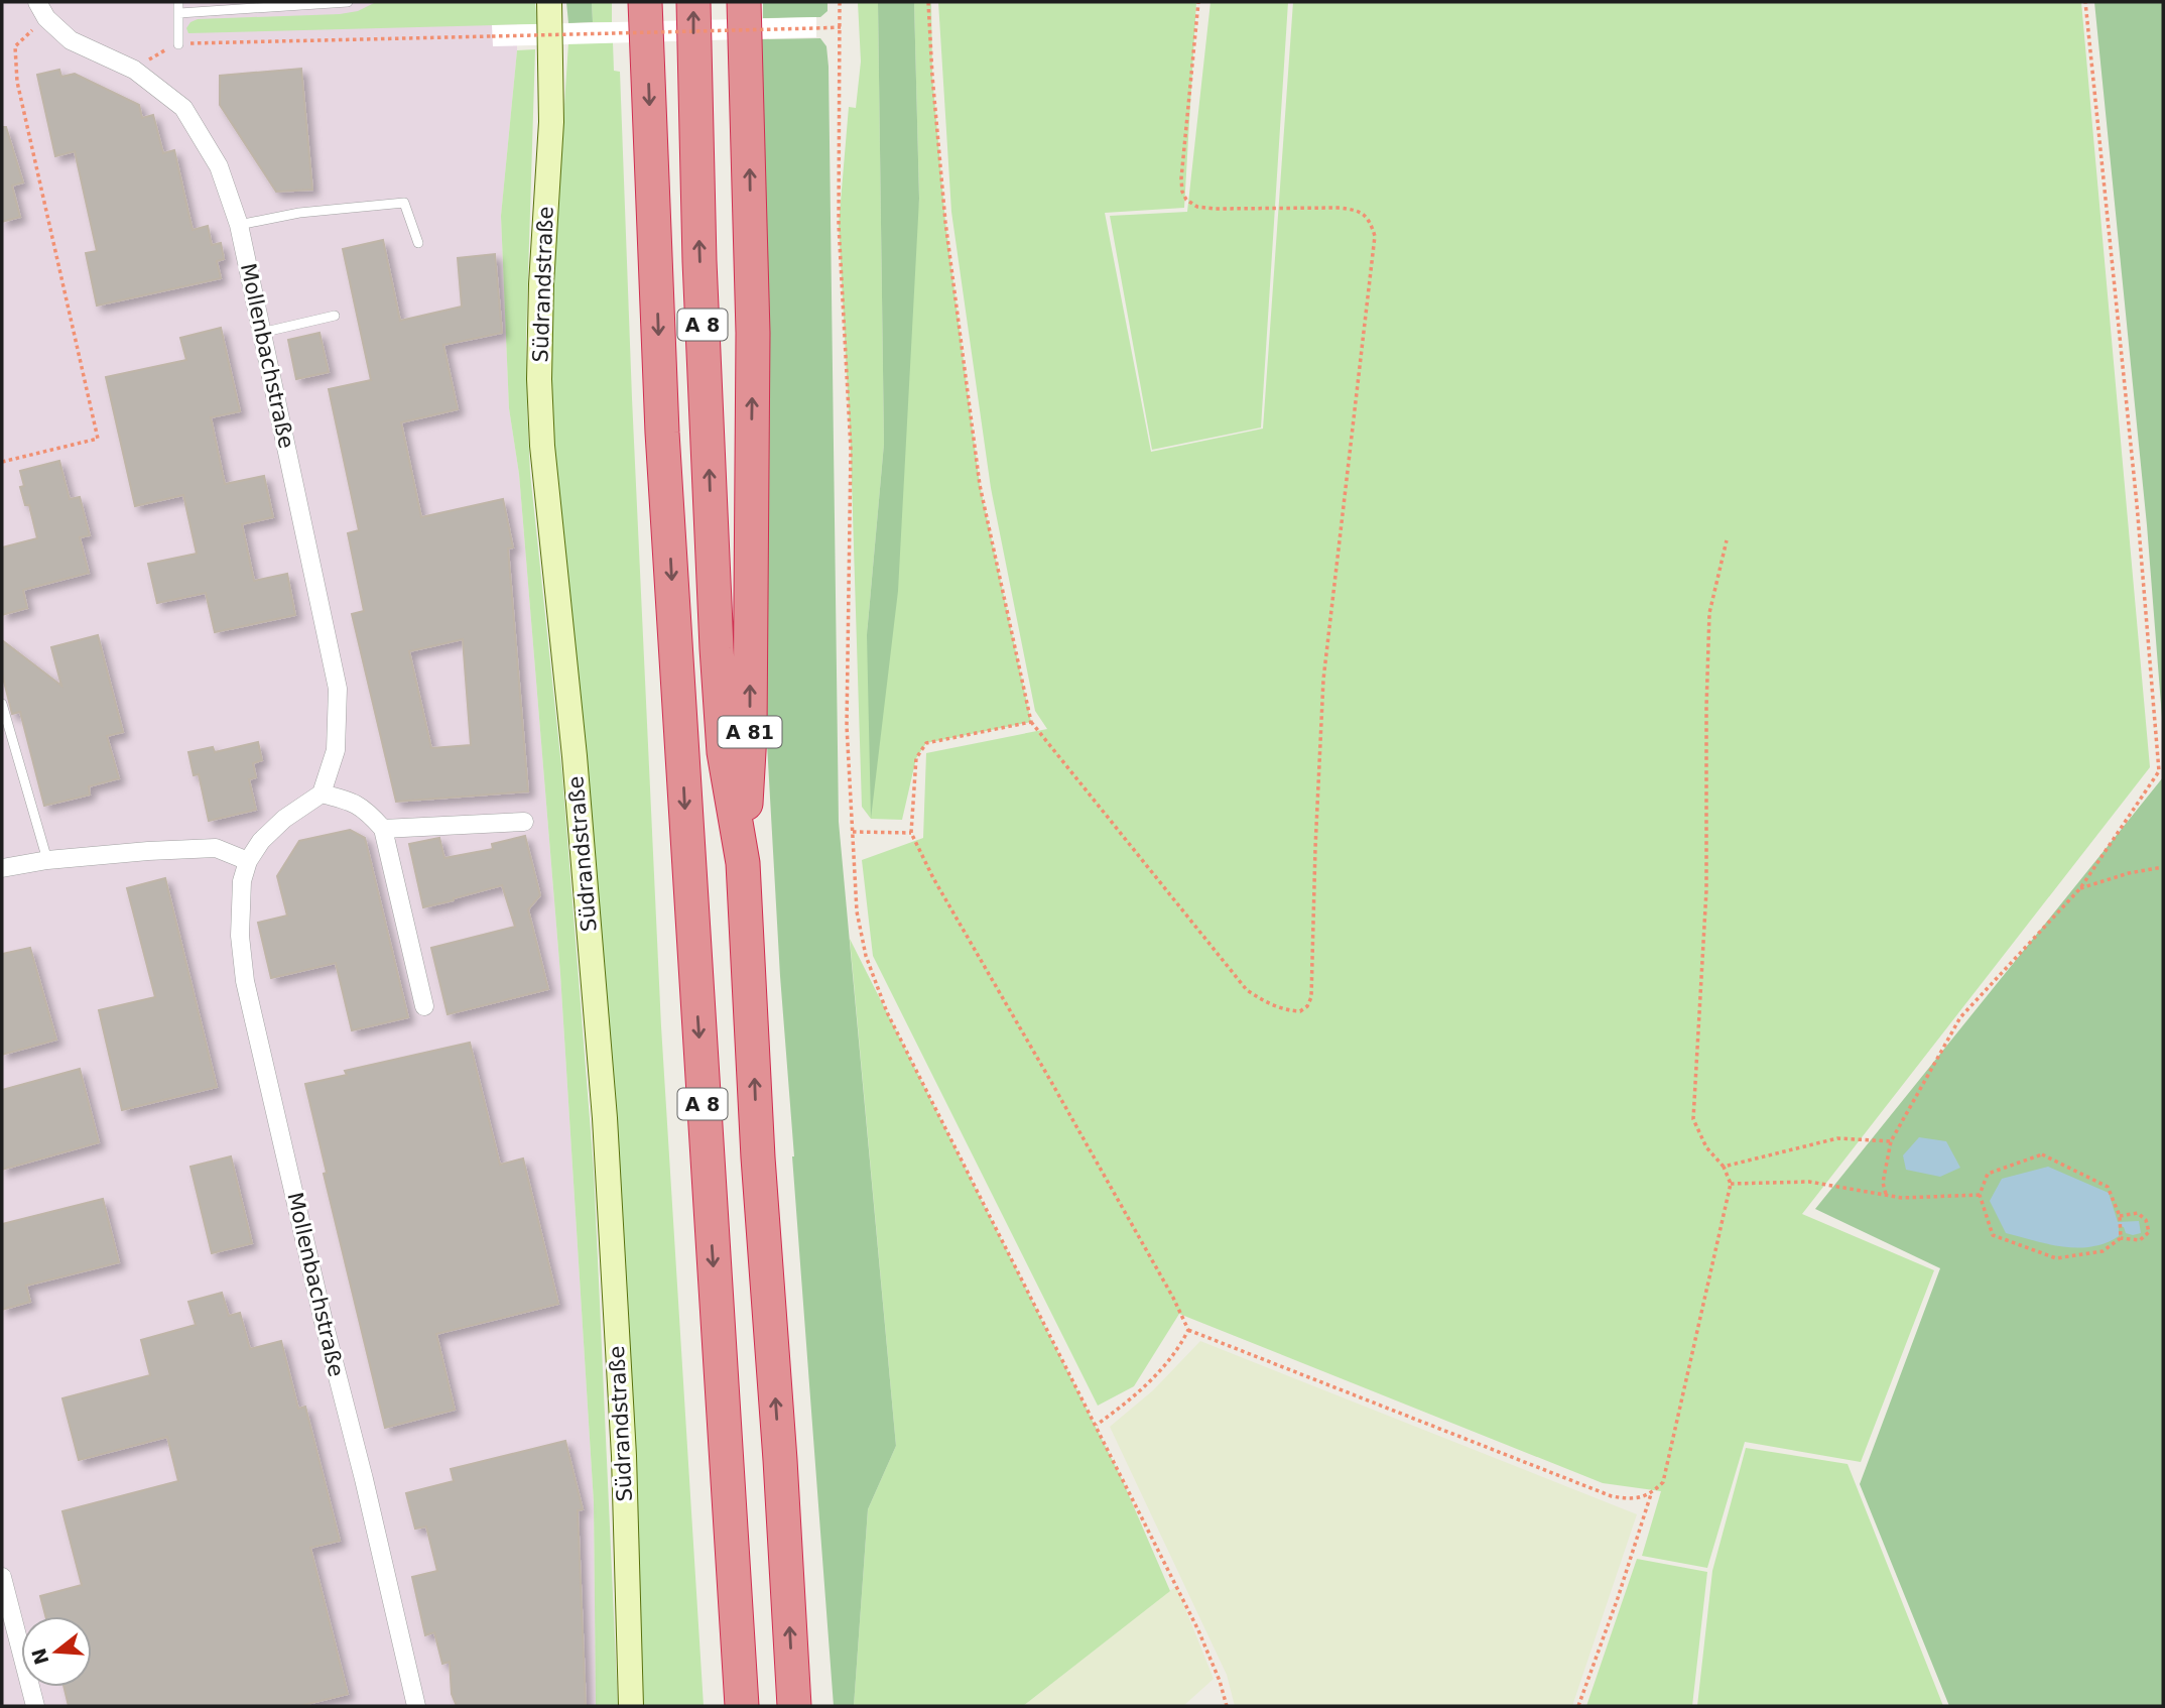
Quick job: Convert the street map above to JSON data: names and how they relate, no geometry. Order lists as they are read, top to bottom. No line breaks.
{"streets":{"highway":["A 8","A 81"],"main road":["Südrandstraße"],"street":["Mollenbachstraße"]},"crossings":[["A 8","A 81"]],"north":"left"}
